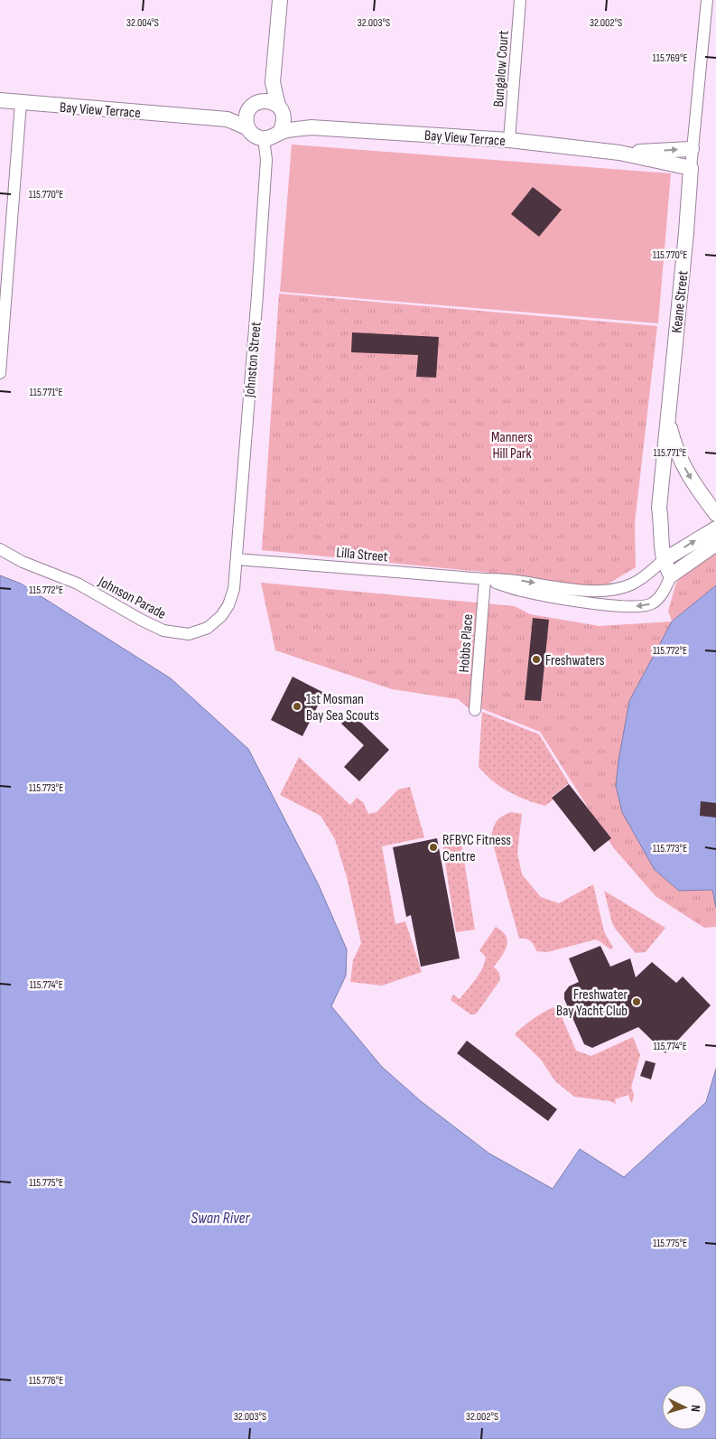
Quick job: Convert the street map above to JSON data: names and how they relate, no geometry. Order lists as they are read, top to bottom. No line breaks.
{"streets":{"street":["Bungalow Court","Bay View Terrace","Keane Street","Johnston Street","Lilla Street","Johnson Parade","Hobbs Place"]},"crossings":[["Bungalow Court","Bay View Terrace"],["Bay View Terrace","Keane Street"],["Bay View Terrace","Johnston Street"],["Keane Street","Lilla Street"],["Johnston Street","Lilla Street"],["Johnston Street","Johnson Parade"],["Lilla Street","Johnson Parade"],["Lilla Street","Hobbs Place"]],"water":["Swan River"],"parks":["Manners Hill Park"],"places":["Freshwaters","1st Mosman Bay Sea Scouts","RFBYC Fitness Centre","Freshwater Bay Yacht Club"],"north":"right","coordinates":["32.004°S","32.003°S","32.002°S","115.769°E","115.770°E","115.771°E","115.772°E","115.773°E","115.774°E","115.775°E","115.776°E"]}
